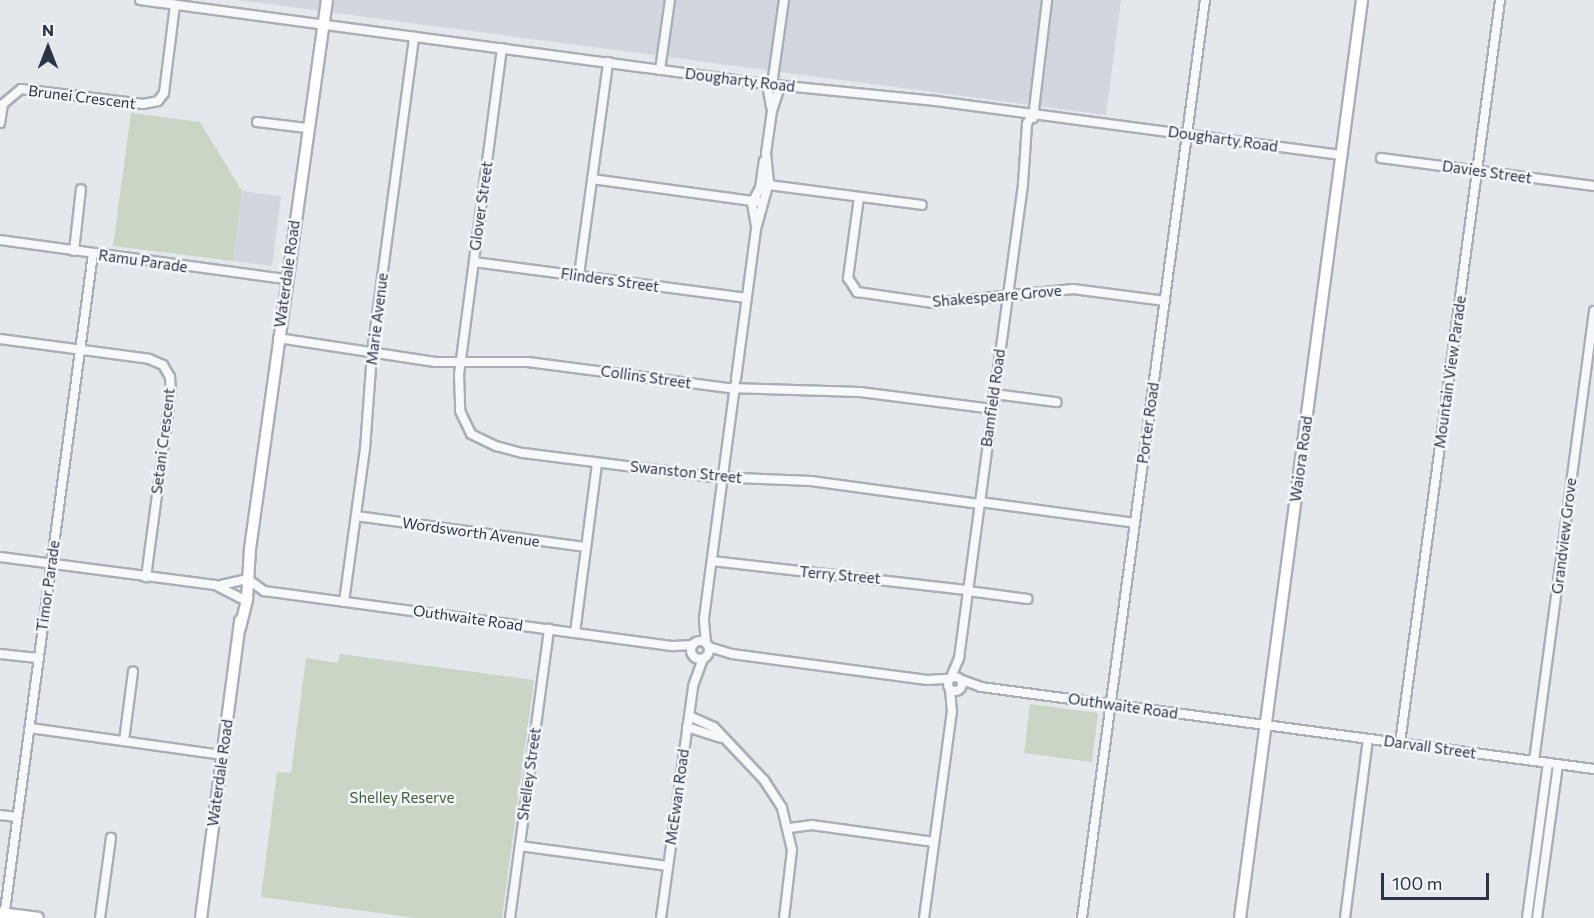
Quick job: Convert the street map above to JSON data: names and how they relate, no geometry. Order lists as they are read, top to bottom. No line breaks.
{"streets":{"main road":["Waterdale Road","Waiora Road"],"street":["Dougharty Road","Brunei Crescent","Davies Street","Glover Street","Ramu Parade","Flinders Street","Shakespeare Grove","Marie Avenue","Mountain View Parade","Collins Street","Bamfield Road","Porter Road","Setani Crescent","Swanston Street","Wordsworth Avenue","Grandview Grove","Terry Street","Timor Parade","Outhwaite Road","Darvall Street","Shelley Street","McEwan Road"]},"crossings":[["Dougharty Road","Brunei Crescent"],["Dougharty Road","Glover Street"],["Dougharty Road","Waterdale Road"],["Dougharty Road","Marie Avenue"],["Dougharty Road","Bamfield Road"],["Dougharty Road","Porter Road"],["Dougharty Road","Waiora Road"],["Dougharty Road","McEwan Road"],["Davies Street","Mountain View Parade"],["Glover Street","Flinders Street"],["Glover Street","Collins Street"],["Glover Street","Swanston Street"],["Ramu Parade","Waterdale Road"],["Ramu Parade","Timor Parade"],["Waterdale Road","Collins Street"],["Waterdale Road","Outhwaite Road"],["Flinders Street","McEwan Road"],["Shakespeare Grove","Bamfield Road"],["Shakespeare Grove","Porter Road"],["Marie Avenue","Collins Street"],["Marie Avenue","Wordsworth Avenue"],["Marie Avenue","Outhwaite Road"],["Mountain View Parade","Darvall Street"],["Collins Street","Bamfield Road"],["Collins Street","Swanston Street"],["Collins Street","McEwan Road"],["Bamfield Road","Swanston Street"],["Bamfield Road","Terry Street"],["Bamfield Road","Outhwaite Road"],["Porter Road","Swanston Street"],["Porter Road","Outhwaite Road"],["Setani Crescent","Timor Parade"],["Waiora Road","Outhwaite Road"],["Waiora Road","Darvall Street"],["Swanston Street","McEwan Road"],["Grandview Grove","Darvall Street"],["Terry Street","McEwan Road"],["Outhwaite Road","Darvall Street"],["Outhwaite Road","Shelley Street"],["Outhwaite Road","McEwan Road"]],"parks":["Shelley Reserve"],"scale_bar":"100 m","north":"top"}
